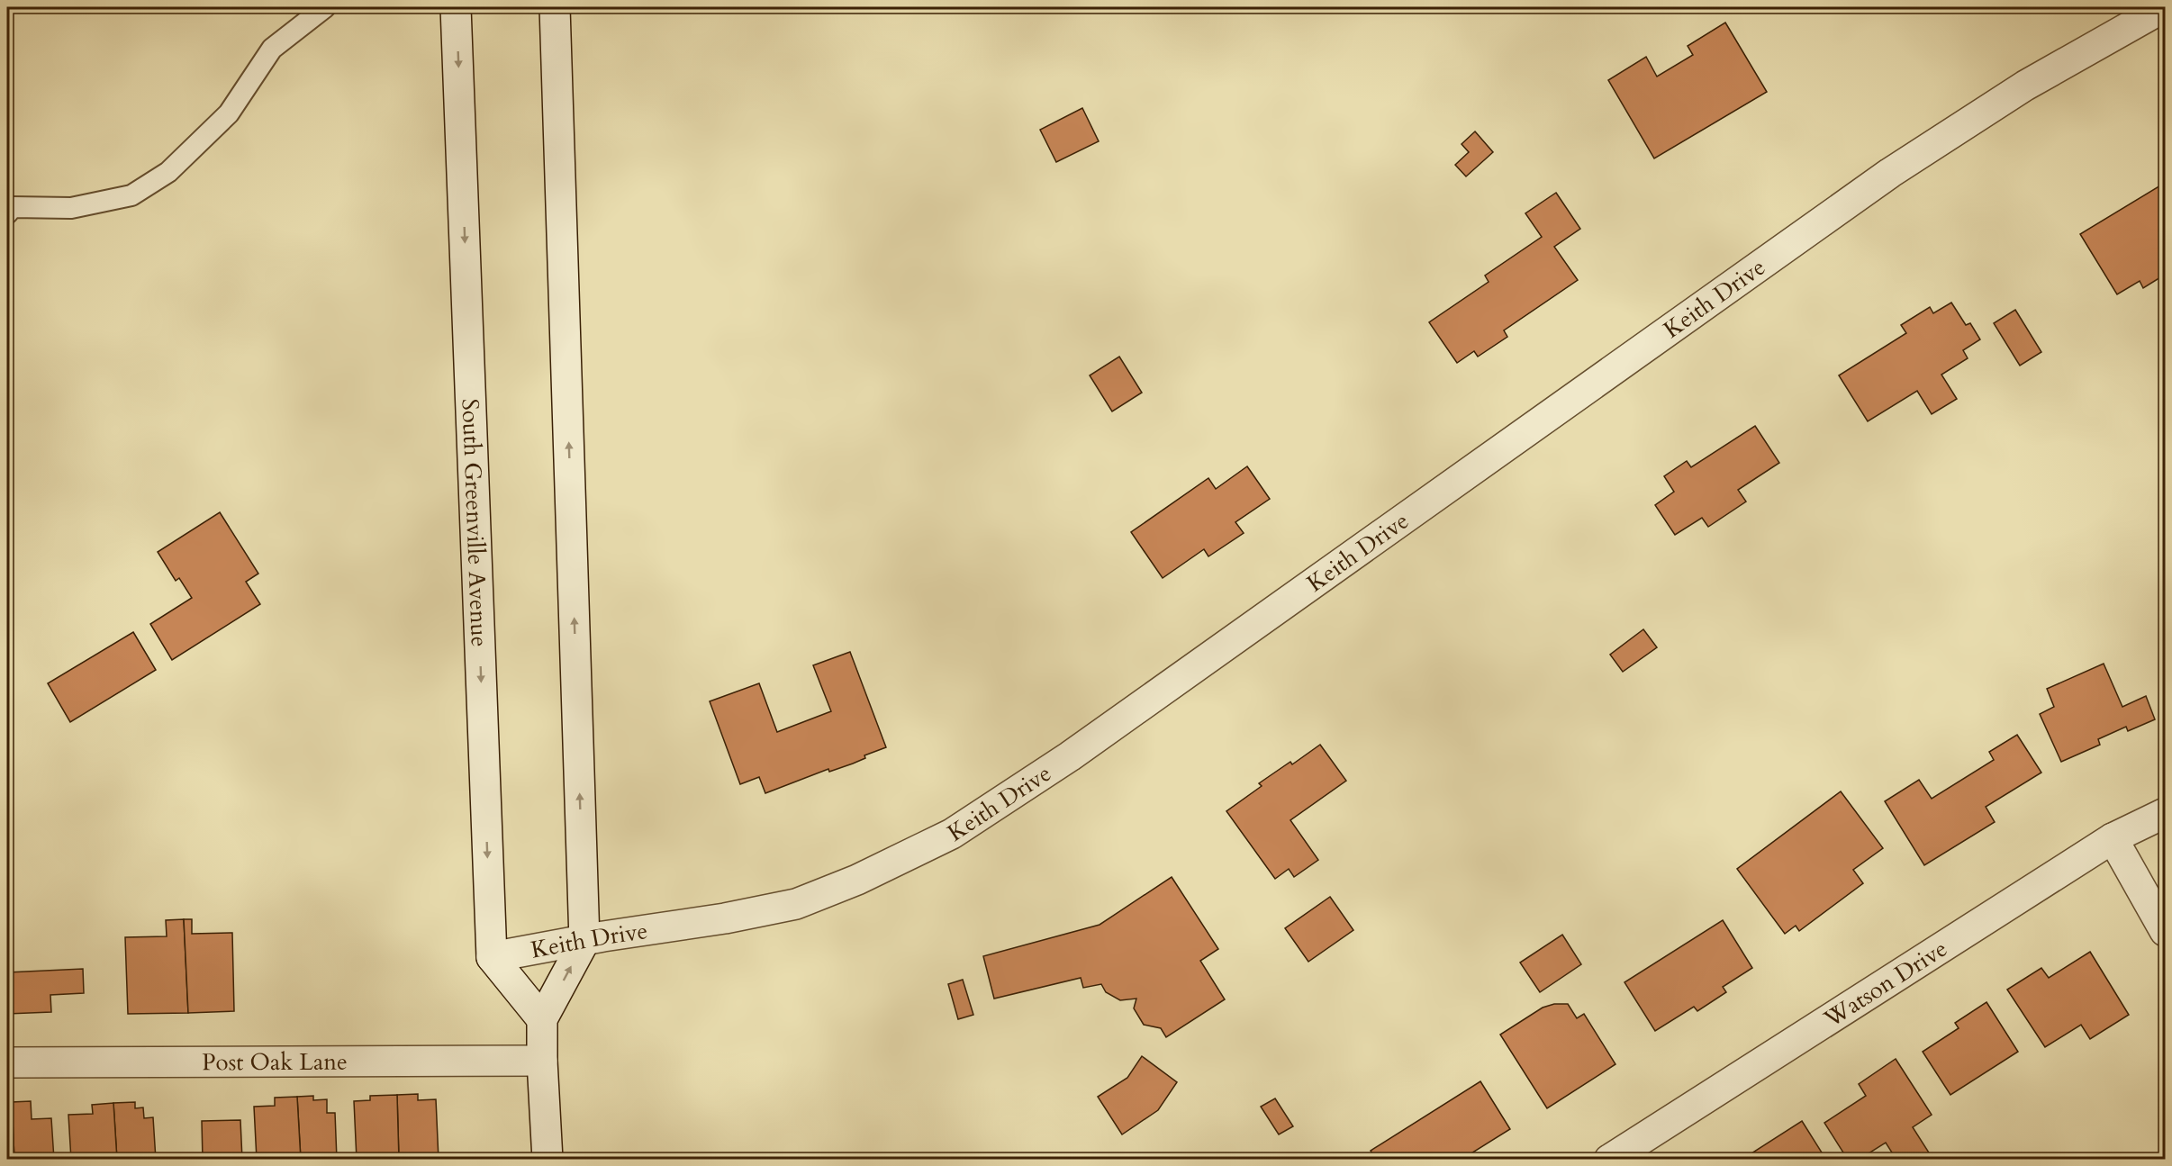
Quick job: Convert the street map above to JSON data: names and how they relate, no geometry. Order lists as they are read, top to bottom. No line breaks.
{"streets":{"street":["Keith Drive","South Greenville Avenue","Watson Drive","Post Oak Lane"]},"crossings":[["Keith Drive","South Greenville Avenue"]]}
